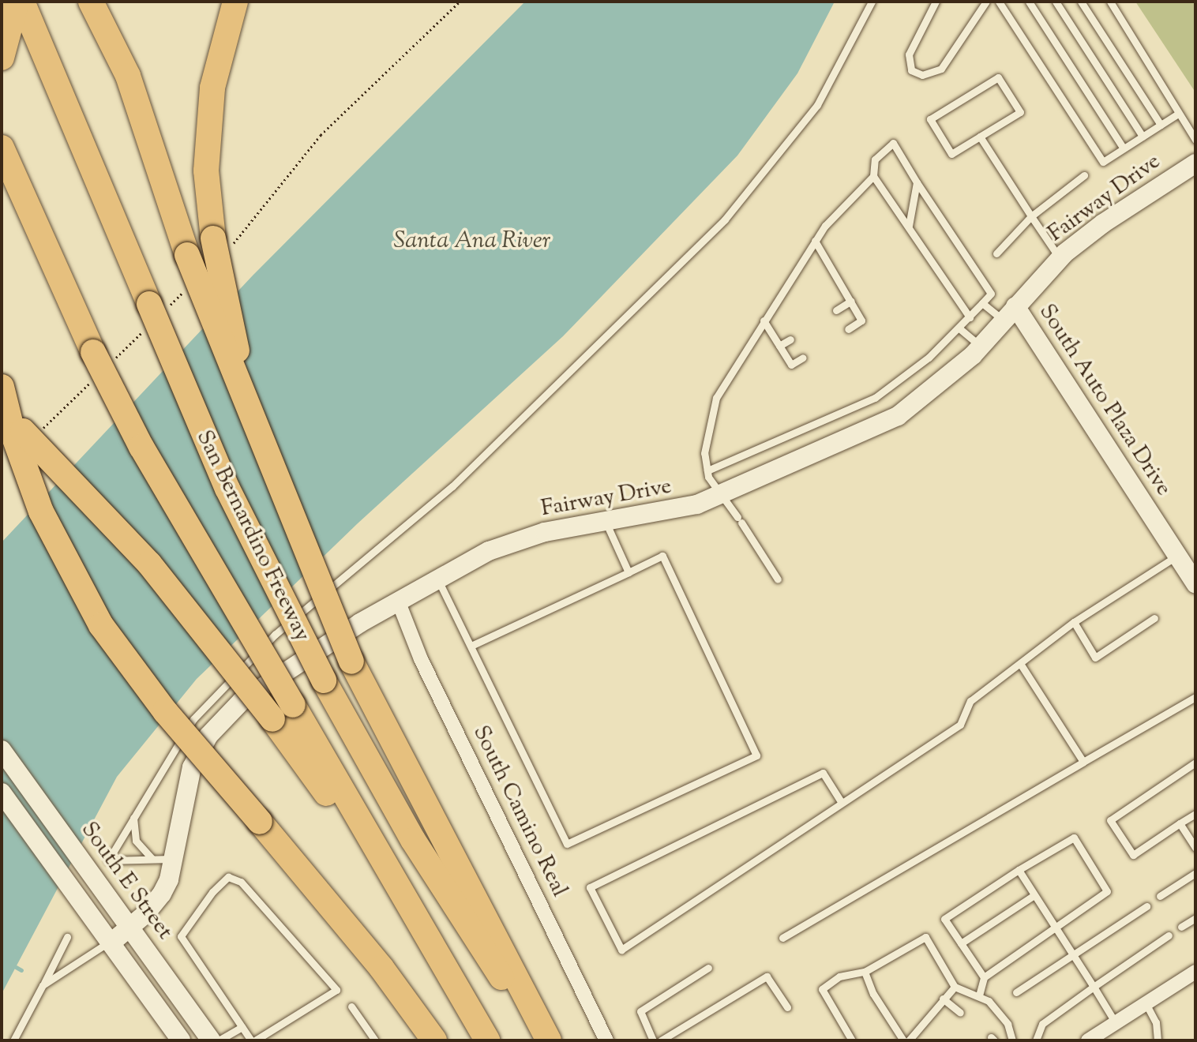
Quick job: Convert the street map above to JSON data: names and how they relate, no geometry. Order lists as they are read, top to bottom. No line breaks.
{"streets":{"highway":["San Bernardino Freeway"],"street":["Fairway Drive","South Auto Plaza Drive","South Camino Real","South E Street"]},"crossings":[["Fairway Drive","South Auto Plaza Drive"],["Fairway Drive","South Camino Real"],["Fairway Drive","South E Street"]],"water":["Santa Ana River"]}
